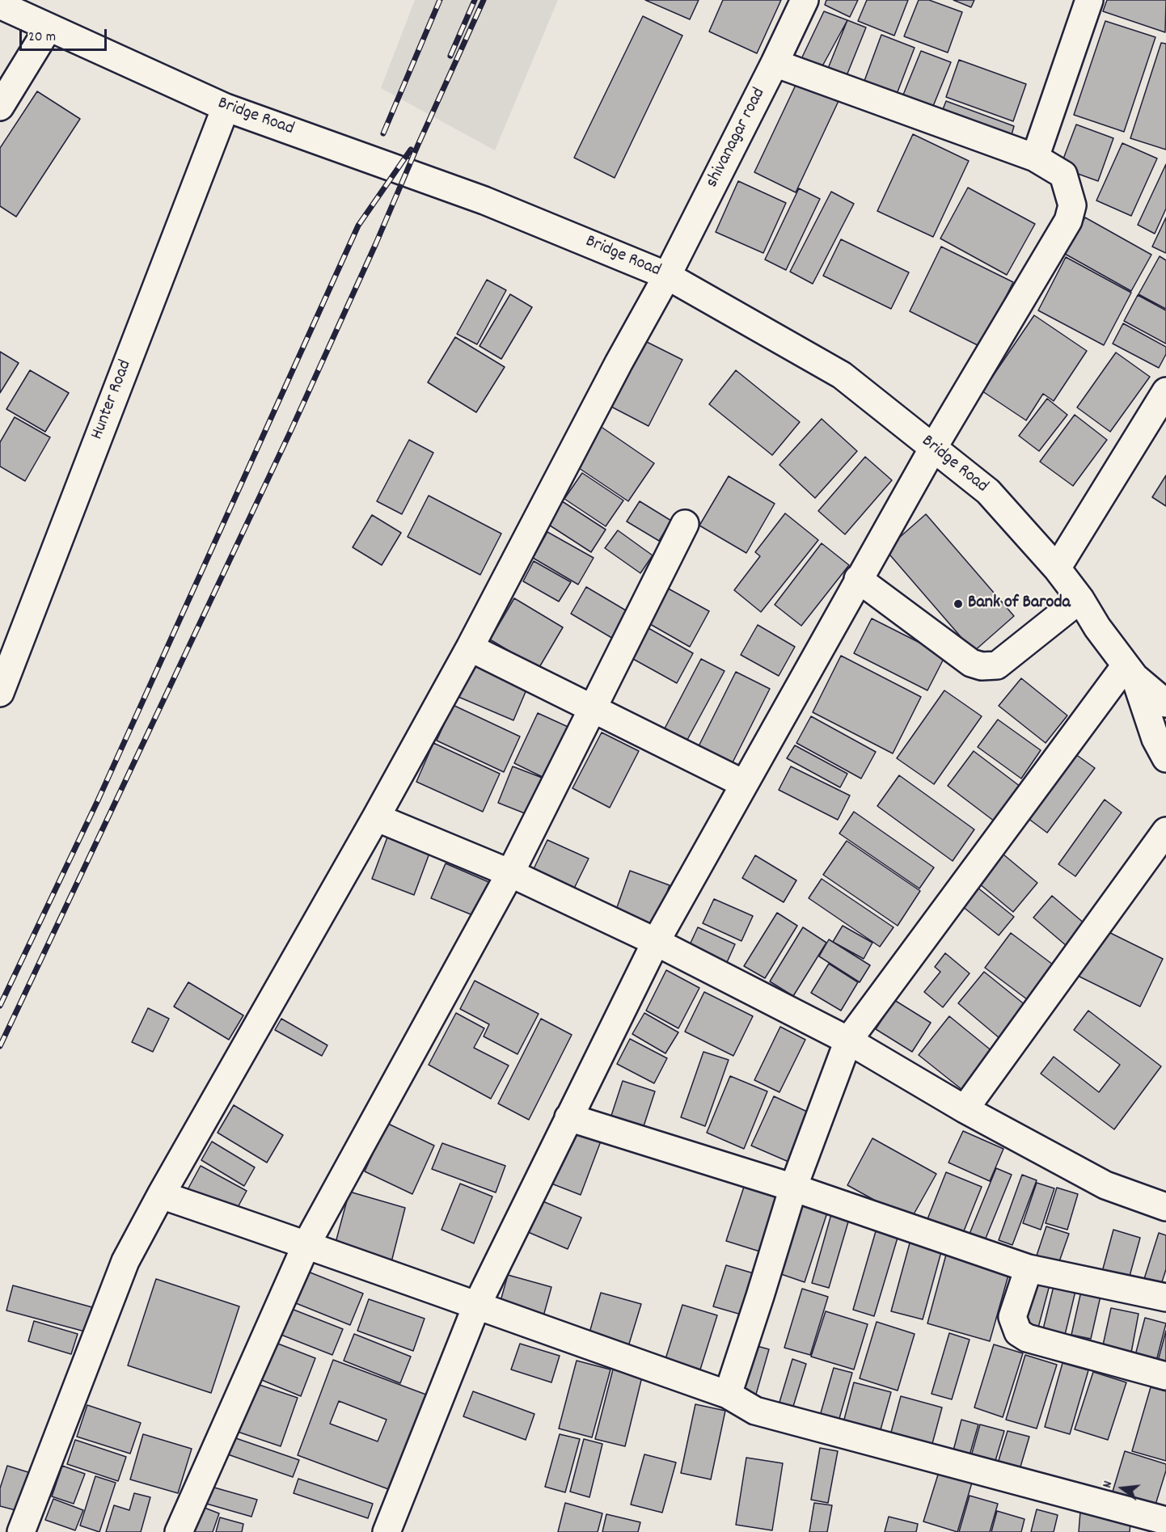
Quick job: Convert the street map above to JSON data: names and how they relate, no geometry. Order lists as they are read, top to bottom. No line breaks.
{"streets":{"street":["Bridge Road","shivanagar road","Hunter Road"]},"crossings":[["Bridge Road","shivanagar road"],["Bridge Road","Hunter Road"]],"places":["Bank of Baroda"],"scale_bar":"20 m","north":"left"}
